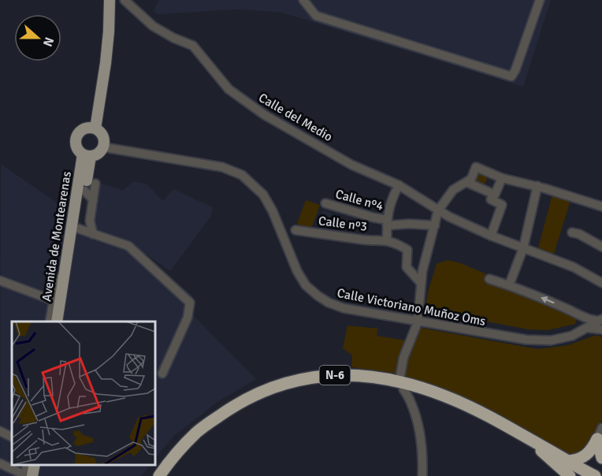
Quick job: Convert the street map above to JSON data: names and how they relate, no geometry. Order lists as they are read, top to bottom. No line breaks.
{"streets":{"highway":["N-6"],"main road":["Avenida de Montearenas"],"street":["Calle del Medio","Calle nº4","Calle nº3","Calle Victoriano Muñoz Oms"]},"crossings":[["Avenida de Montearenas","Calle Victoriano Muñoz Oms"]],"north":"right"}
